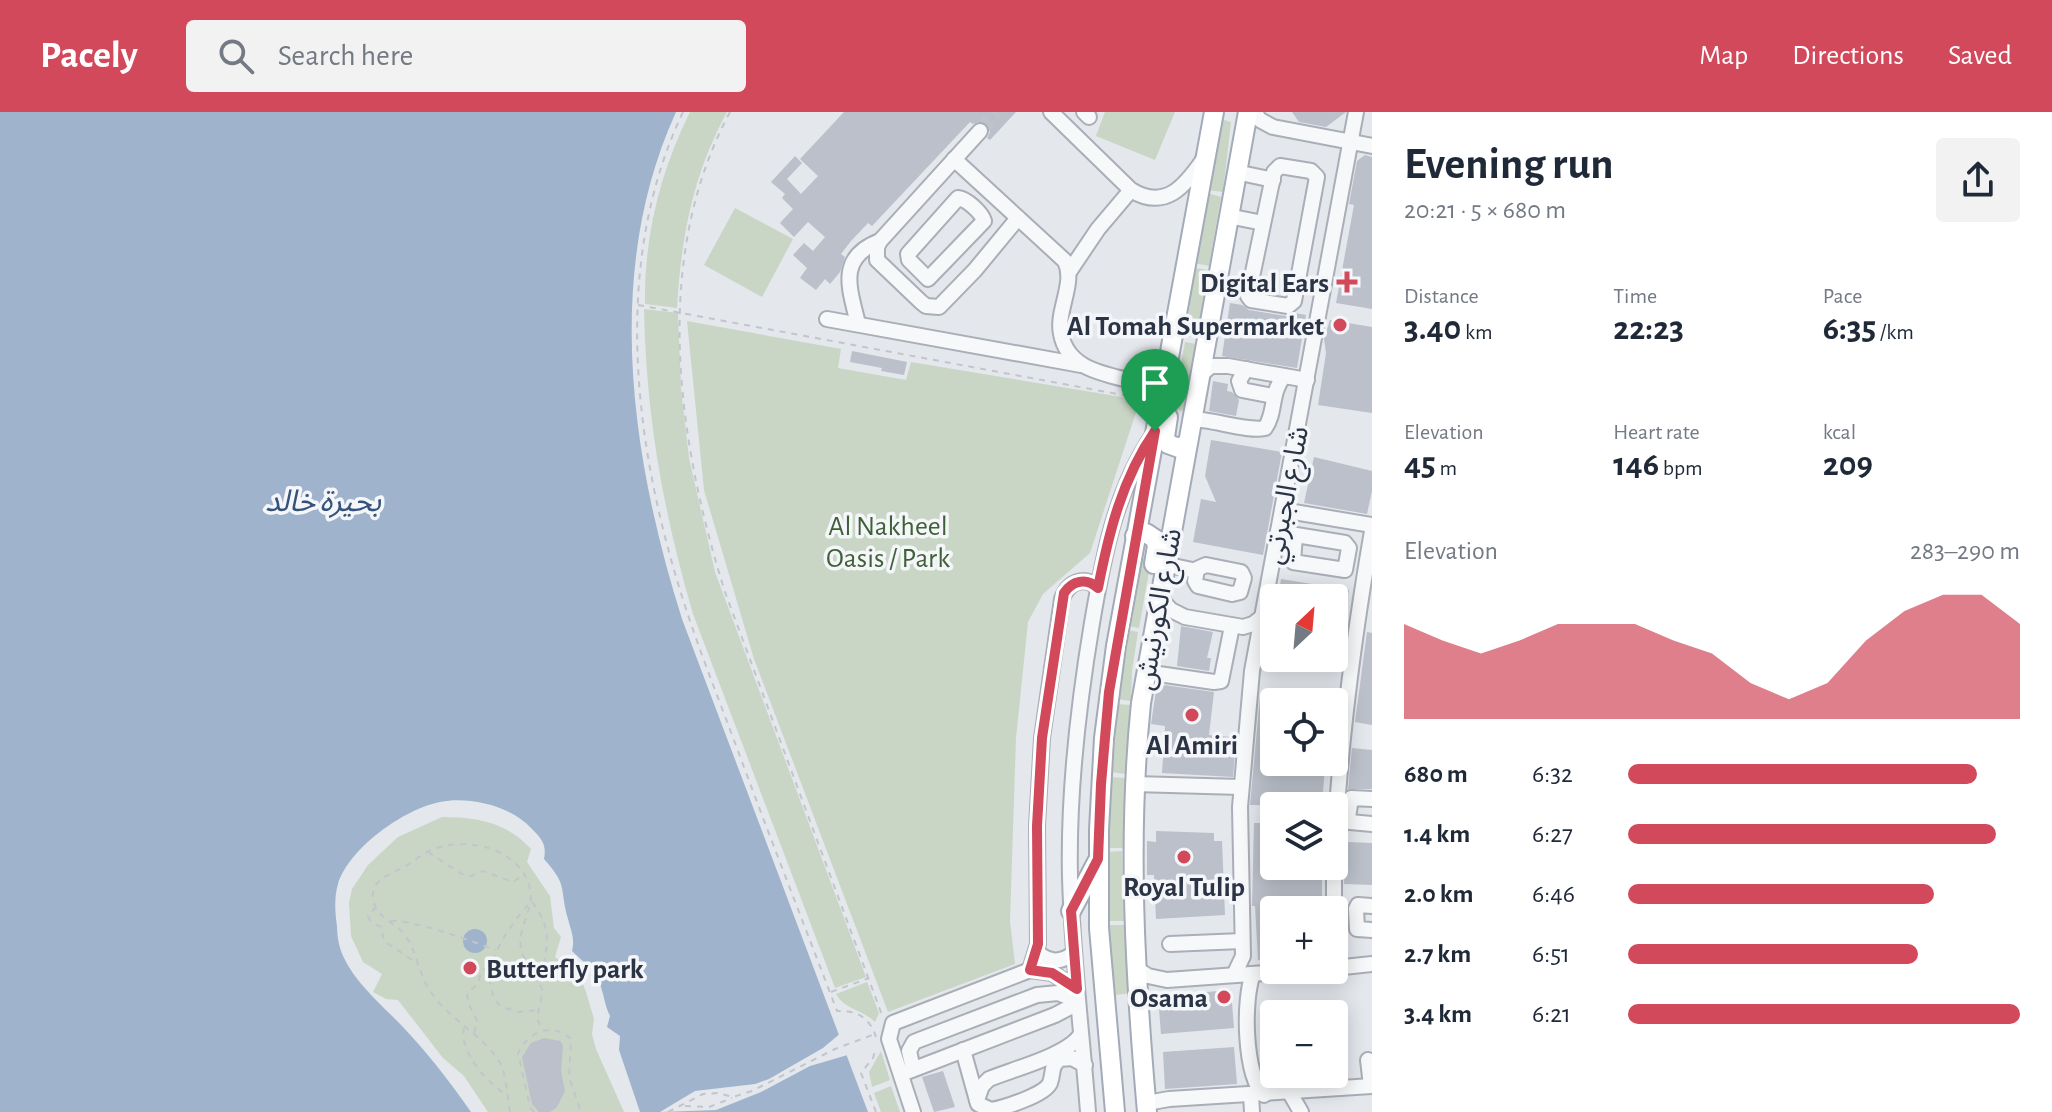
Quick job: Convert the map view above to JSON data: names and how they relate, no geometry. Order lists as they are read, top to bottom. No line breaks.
{"streets":{"main road":["شارع الكورنيش"],"street":["شارع الجبرتي"]},"water":["بحيرة خالد"],"parks":["Al Nakheel Oasis / Park"],"places":{"health":["Digital Ears"],"other":["Al Tomah Supermarket","Al Amiri","Royal Tulip","Butterfly park","Osama"]},"north":"top right","page":{"header":"Pacely","search":"Search here","nav":["Map","Directions","Saved"],"heading":["Evening run","20:21 · 5 × 680 m"],"stats":[["Distance","3.40 km"],["Time","22:23"],["Pace","6:35 /km"],["Elevation","45 m"],["Heart rate","146 bpm"],["kcal","209"]],"chart":["Elevation","283–290 m"],"map_buttons":["+","−"],"list":[{"name":"680 m","note":"6:32"},{"name":"1.4 km","note":"6:27"},{"name":"2.0 km","note":"6:46"},{"name":"2.7 km","note":"6:51"},{"name":"3.4 km","note":"6:21"}]}}
